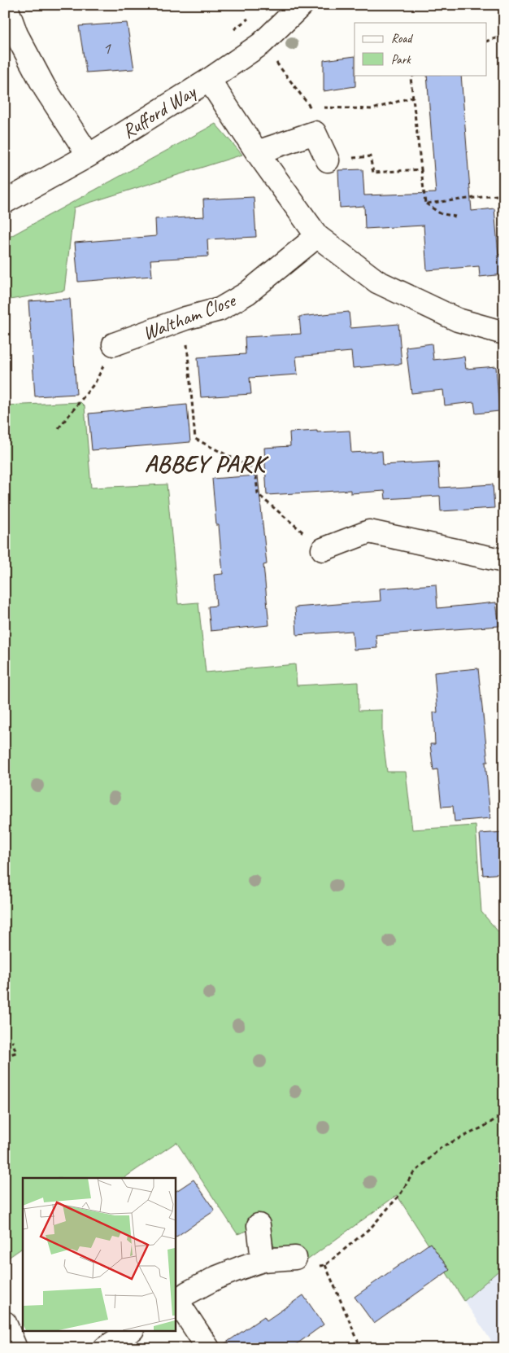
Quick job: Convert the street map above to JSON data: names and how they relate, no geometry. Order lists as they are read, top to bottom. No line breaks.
{"streets":{"street":["Rufford Way","Waltham Close"]},"districts":["ABBEY PARK"],"house_numbers":["1"],"legend":["Road","Park"]}
